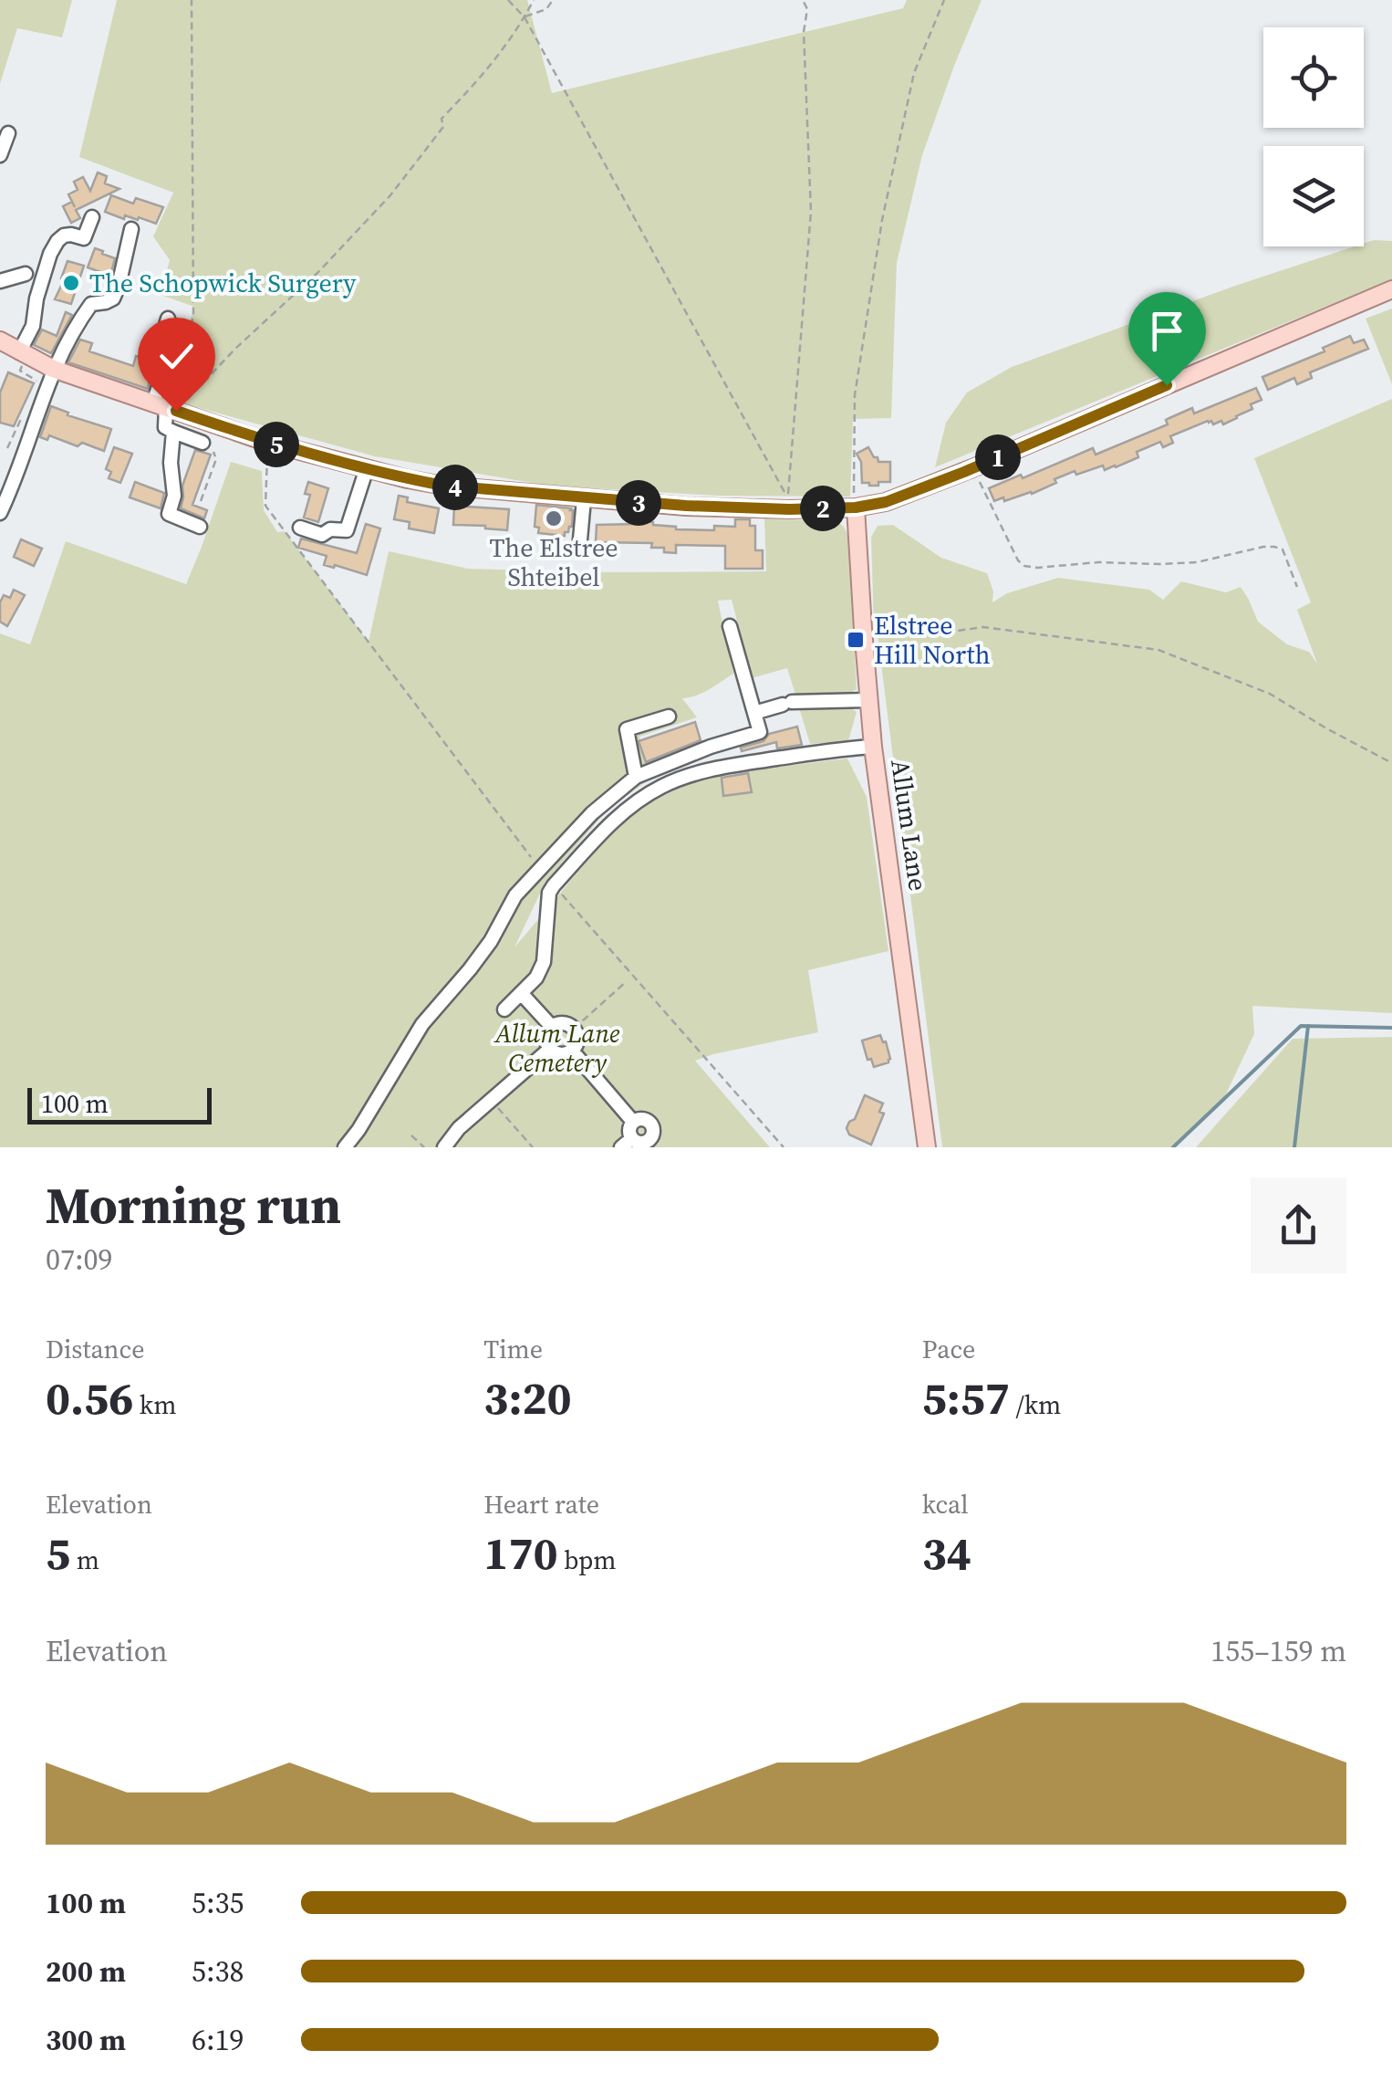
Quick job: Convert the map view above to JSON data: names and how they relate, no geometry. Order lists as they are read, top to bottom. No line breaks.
{"streets":{"main road":["Allum Lane"]},"parks":["Allum Lane Cemetery"],"places":{"other":["The Schopwick Surgery","The Elstree Shteibel"],"transit":["Elstree Hill North"]},"scale_bar":"100 m","page":{"pins":["5","1","4","3","2"],"scale":"100 m","heading":["Morning run","07:09"],"stats":[["Distance","0.56 km"],["Time","3:20"],["Pace","5:57 /km"],["Elevation","5 m"],["Heart rate","170 bpm"],["kcal","34"]],"chart":["Elevation","155–159 m"],"list":[{"name":"100 m","note":"5:35"},{"name":"200 m","note":"5:38"},{"name":"300 m","note":"6:19"}]}}
